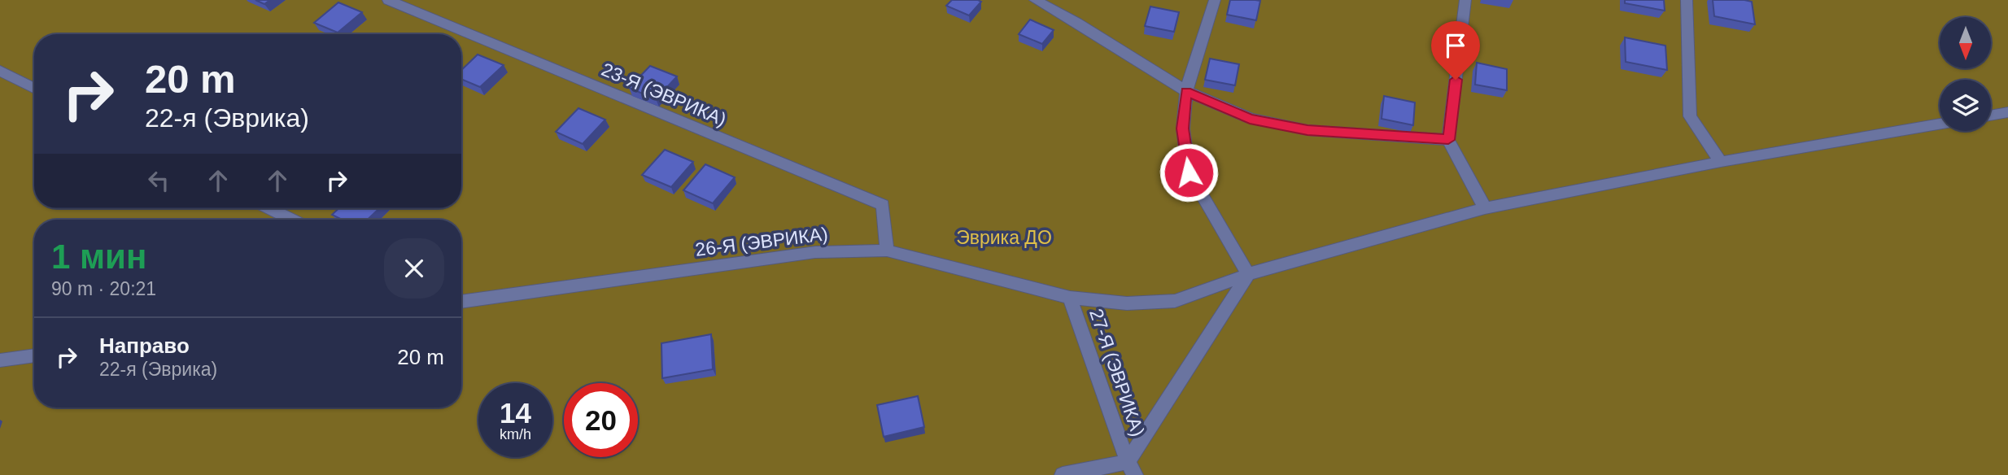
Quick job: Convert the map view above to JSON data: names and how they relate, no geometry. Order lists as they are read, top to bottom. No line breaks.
{"streets":{"lane":["23-Я (ЭВРИКА)","26-Я (ЭВРИКА)","27-Я (ЭВРИКА)"]},"crossings":[["23-Я (ЭВРИКА)","26-Я (ЭВРИКА)"],["26-Я (ЭВРИКА)","27-Я (ЭВРИКА)"]],"parks":["Эврика ДО"],"north":"bottom","page":{"turn":["20 m","22-я (Эврика)"],"heading":["1 мин","90 m · 20:21"],"list":[{"name":"Направо","note":"22-я (Эврика)","value":"20 m"}],"speed":"14 km/h","limit":"20"}}
